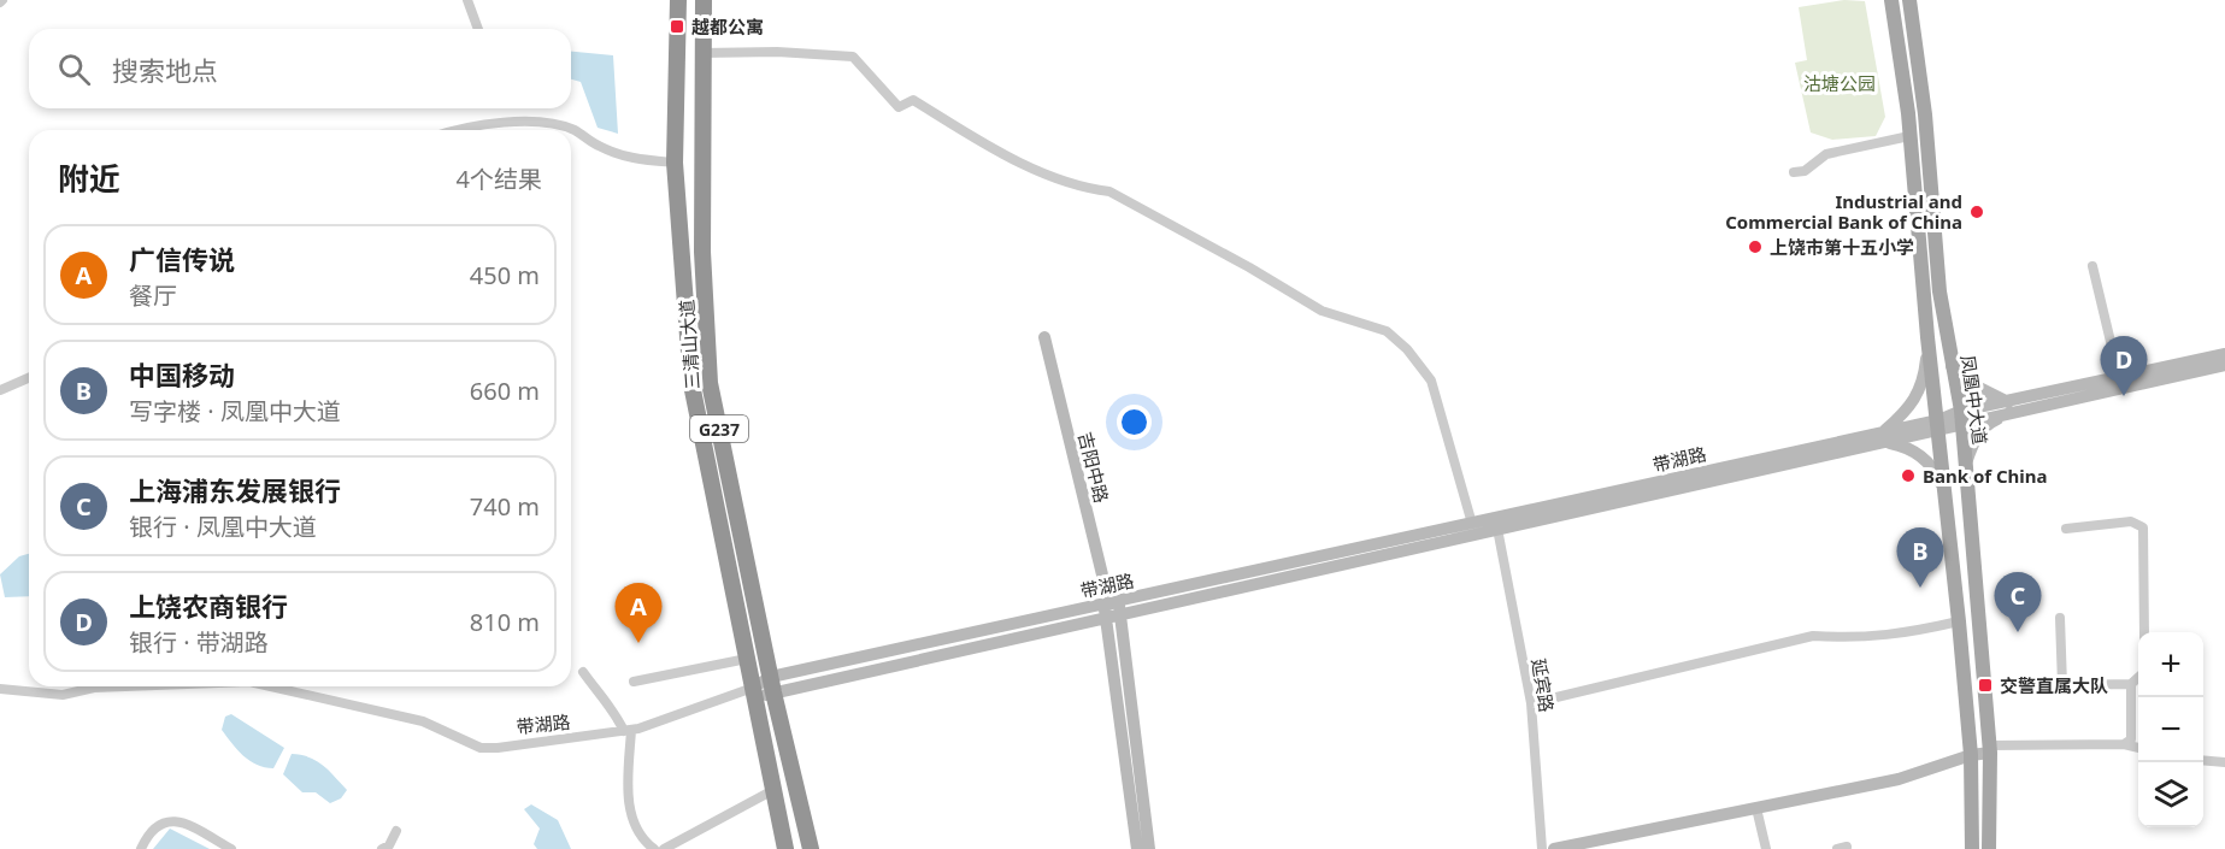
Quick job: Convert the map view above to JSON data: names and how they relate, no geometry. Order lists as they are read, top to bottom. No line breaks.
{"streets":{"highway":["三清山大道","G237"],"main road":["凤凰中大道","带湖路","吉阳中路"],"street":["延宾路"]},"crossings":[["三清山大道","带湖路"],["凤凰中大道","带湖路"],["带湖路","吉阳中路"],["带湖路","延宾路"]],"parks":["沽塘公园"],"places":{"transit":["越都公寓","交警直属大队"],"other":["Industrial and Commercial Bank of China","上饶市第十五小学","Bank of China"]},"page":{"search":"搜索地点","heading":["附近","4个结果"],"list":[{"mark":"A","name":"广信传说","note":"餐厅","value":"450 m"},{"mark":"B","name":"中国移动","note":"写字楼 · 凤凰中大道","value":"660 m"},{"mark":"C","name":"上海浦东发展银行","note":"银行 · 凤凰中大道","value":"740 m"},{"mark":"D","name":"上饶农商银行","note":"银行 · 带湖路","value":"810 m"}],"pins":["D","B","C","A"],"map_buttons":["+","−"]}}
